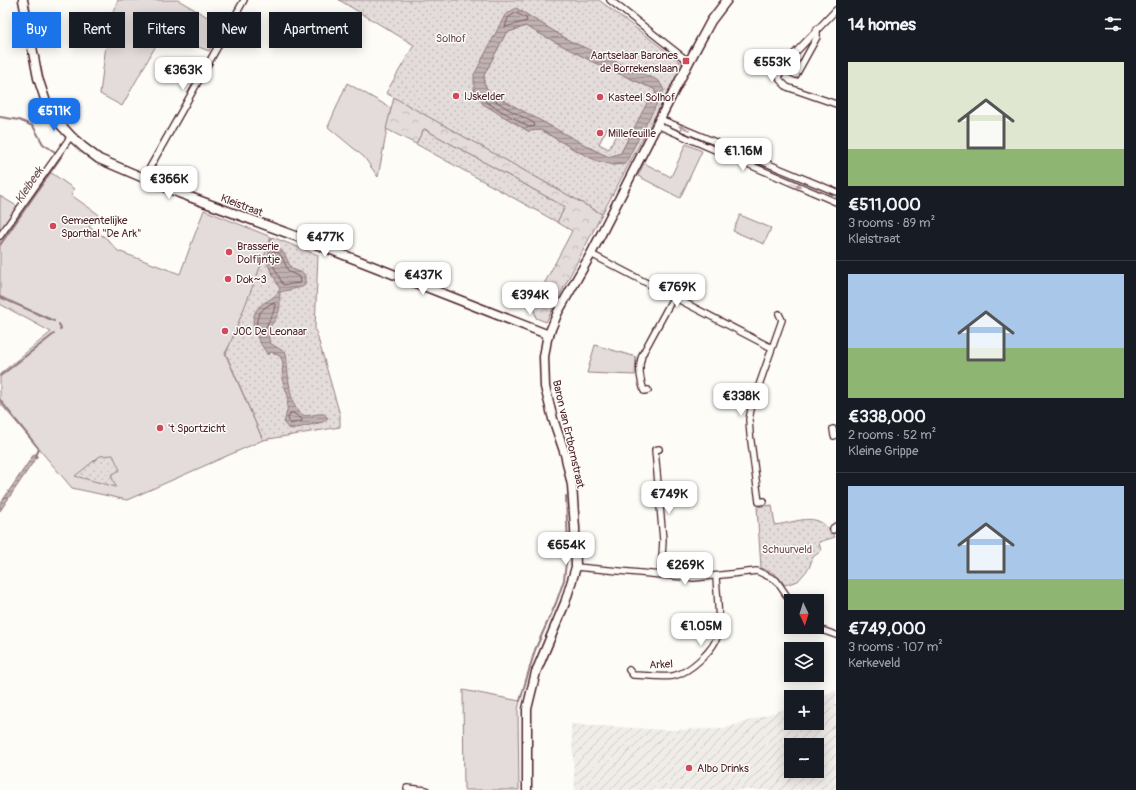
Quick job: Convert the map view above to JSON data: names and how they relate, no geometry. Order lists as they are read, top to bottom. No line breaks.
{"streets":{"street":["Kleistraat","Baron van Ertbornstraat","Arkel"]},"crossings":[["Kleistraat","Baron van Ertbornstraat"]],"water":["Kleibeek"],"parks":["Solhof","Schuurveld"],"places":{"transit":["Aartselaar Barones de Borrekenslaan"],"other":["IJskelder","Kasteel Solhof","Millefeuille","Gemeentelijke Sporthal \"De Ark\"","Brasserie Dolfijntje","Dok~3","JOC De Leonaar","'t Sportzicht","Albo Drinks"]},"north":"bottom","page":{"heading":"14 homes","chip":["Buy","Rent","Filters","New","Apartment"],"list":[{"name":"€511,000","note":"3 rooms · 89 m² · Kleistraat"},{"name":"€338,000","note":"2 rooms · 52 m² · Kleine Grippe"},{"name":"€749,000","note":"3 rooms · 107 m² · Kerkeveld"}],"price":["€553K","€363K","€511K","€1.16M","€366K","€477K","€437K","€769K","€394K","€338K","€749K","€654K","€269K","€1.05M"],"map_buttons":["+","−"]}}
